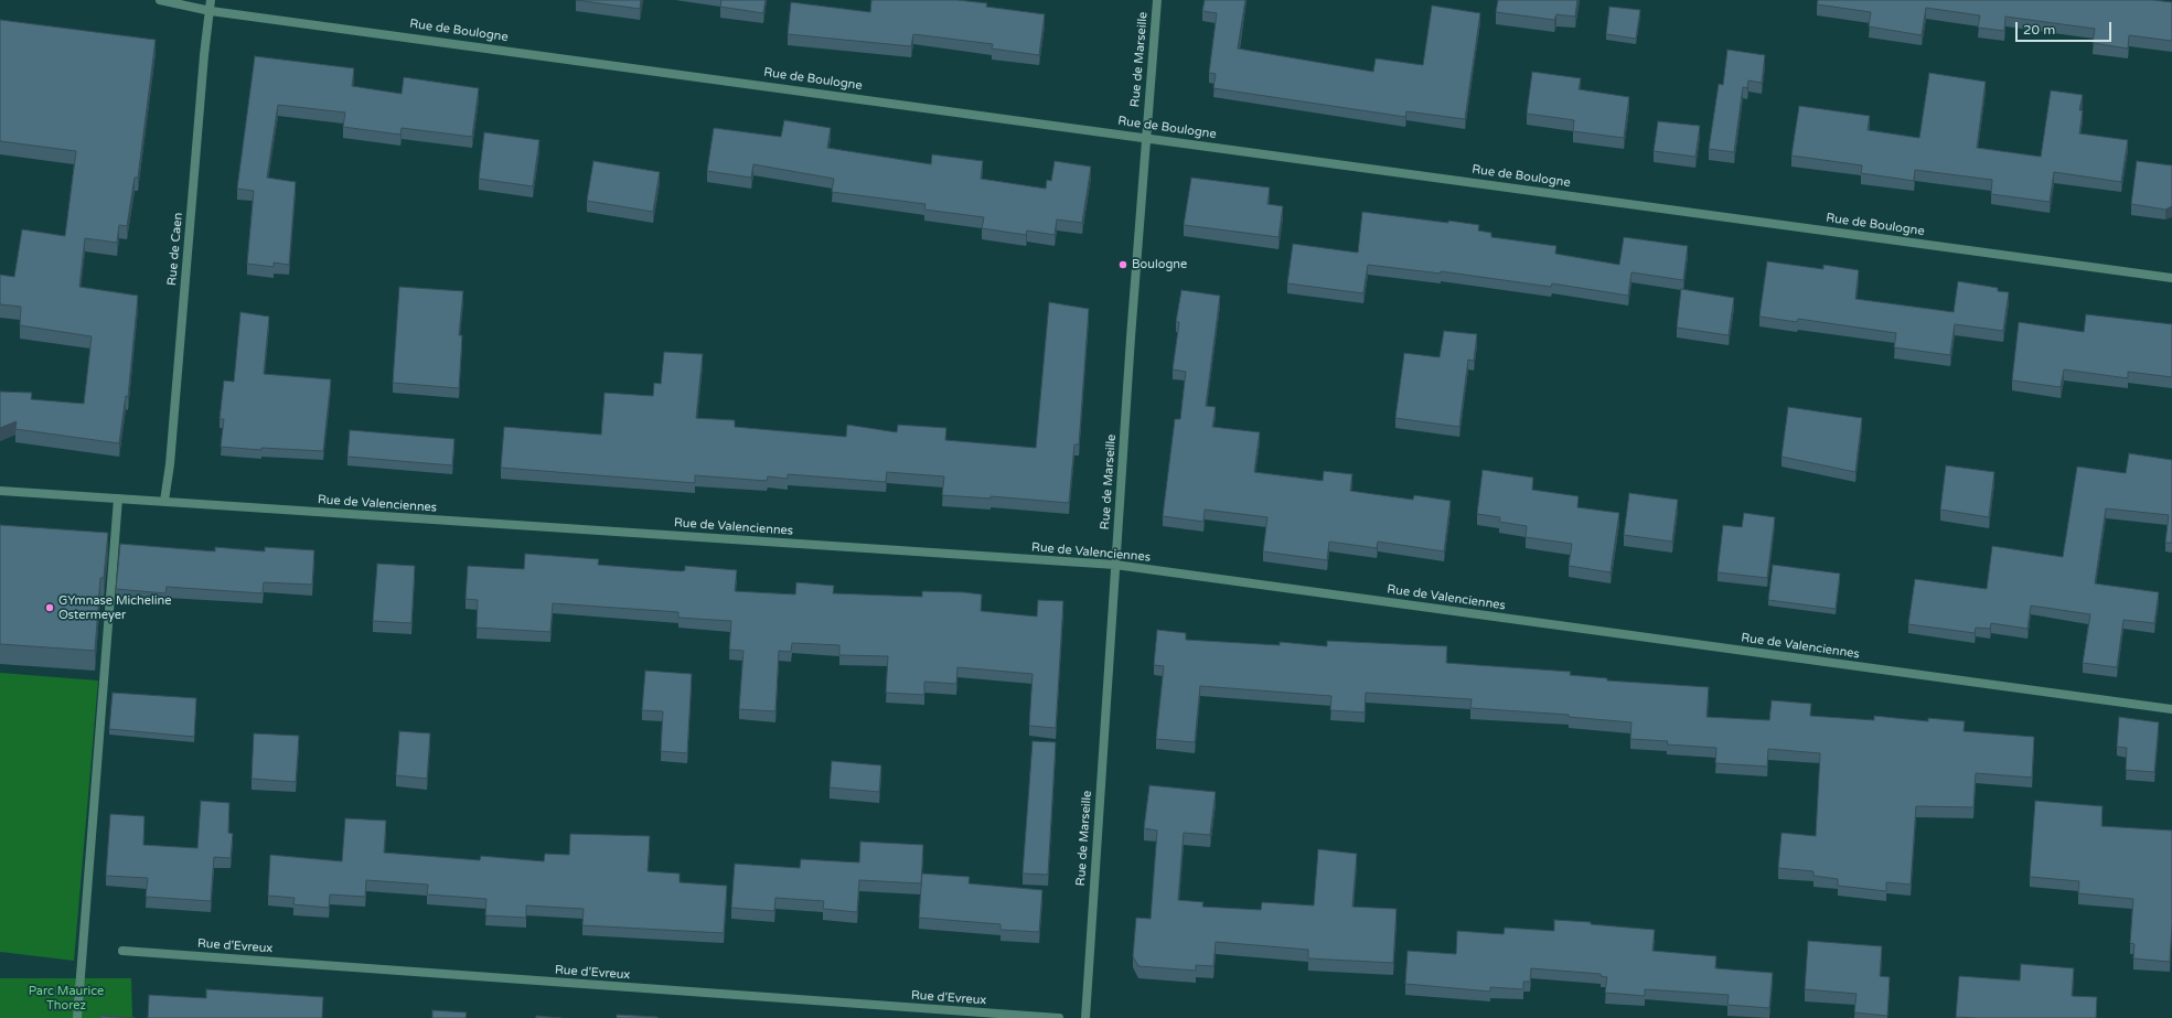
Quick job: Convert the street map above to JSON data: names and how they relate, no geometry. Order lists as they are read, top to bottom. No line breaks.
{"streets":{"street":["Rue de Boulogne","Rue de Marseille","Rue de Caen","Rue de Valenciennes","Rue d'Evreux"]},"crossings":[["Rue de Boulogne","Rue de Marseille"],["Rue de Boulogne","Rue de Caen"],["Rue de Marseille","Rue de Valenciennes"],["Rue de Caen","Rue de Valenciennes"]],"parks":["Parc Maurice Thorez"],"places":["Boulogne","GYmnase Micheline Ostermeyer"],"scale_bar":"20 m"}
